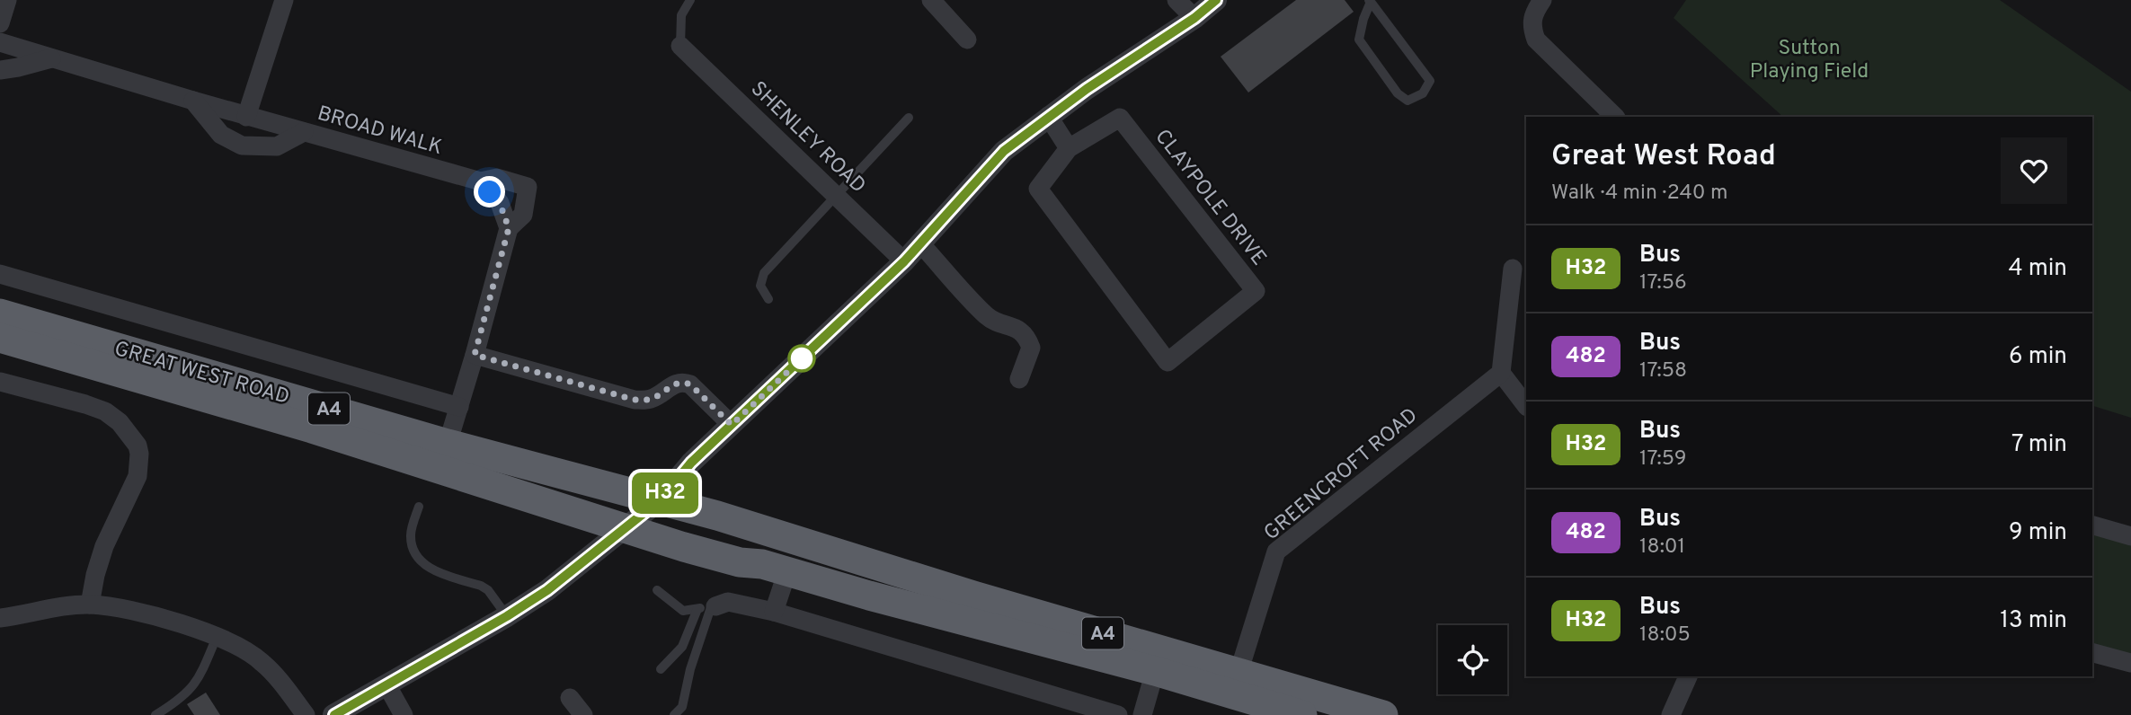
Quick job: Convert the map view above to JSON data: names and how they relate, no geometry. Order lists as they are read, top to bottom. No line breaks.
{"streets":{"highway":["GREAT WEST ROAD","A4"],"street":["BROAD WALK","SHENLEY ROAD","CLAYPOLE DRIVE","GREENCROFT ROAD"]},"crossings":[["GREAT WEST ROAD","A4"],["GREAT WEST ROAD","GREENCROFT ROAD"]],"parks":["Sutton Playing Field"],"lines":["bus line H32"],"page":{"on_map":"H32","heading":["Great West Road","Walk · 4 min · 240 m"],"list":[{"mark":"H32","name":"Bus","note":"17:56","value":"4 min"},{"mark":"482","name":"Bus","note":"17:58","value":"6 min"},{"mark":"H32","name":"Bus","note":"17:59","value":"7 min"},{"mark":"482","name":"Bus","note":"18:01","value":"9 min"},{"mark":"H32","name":"Bus","note":"18:05","value":"13 min"}]}}
